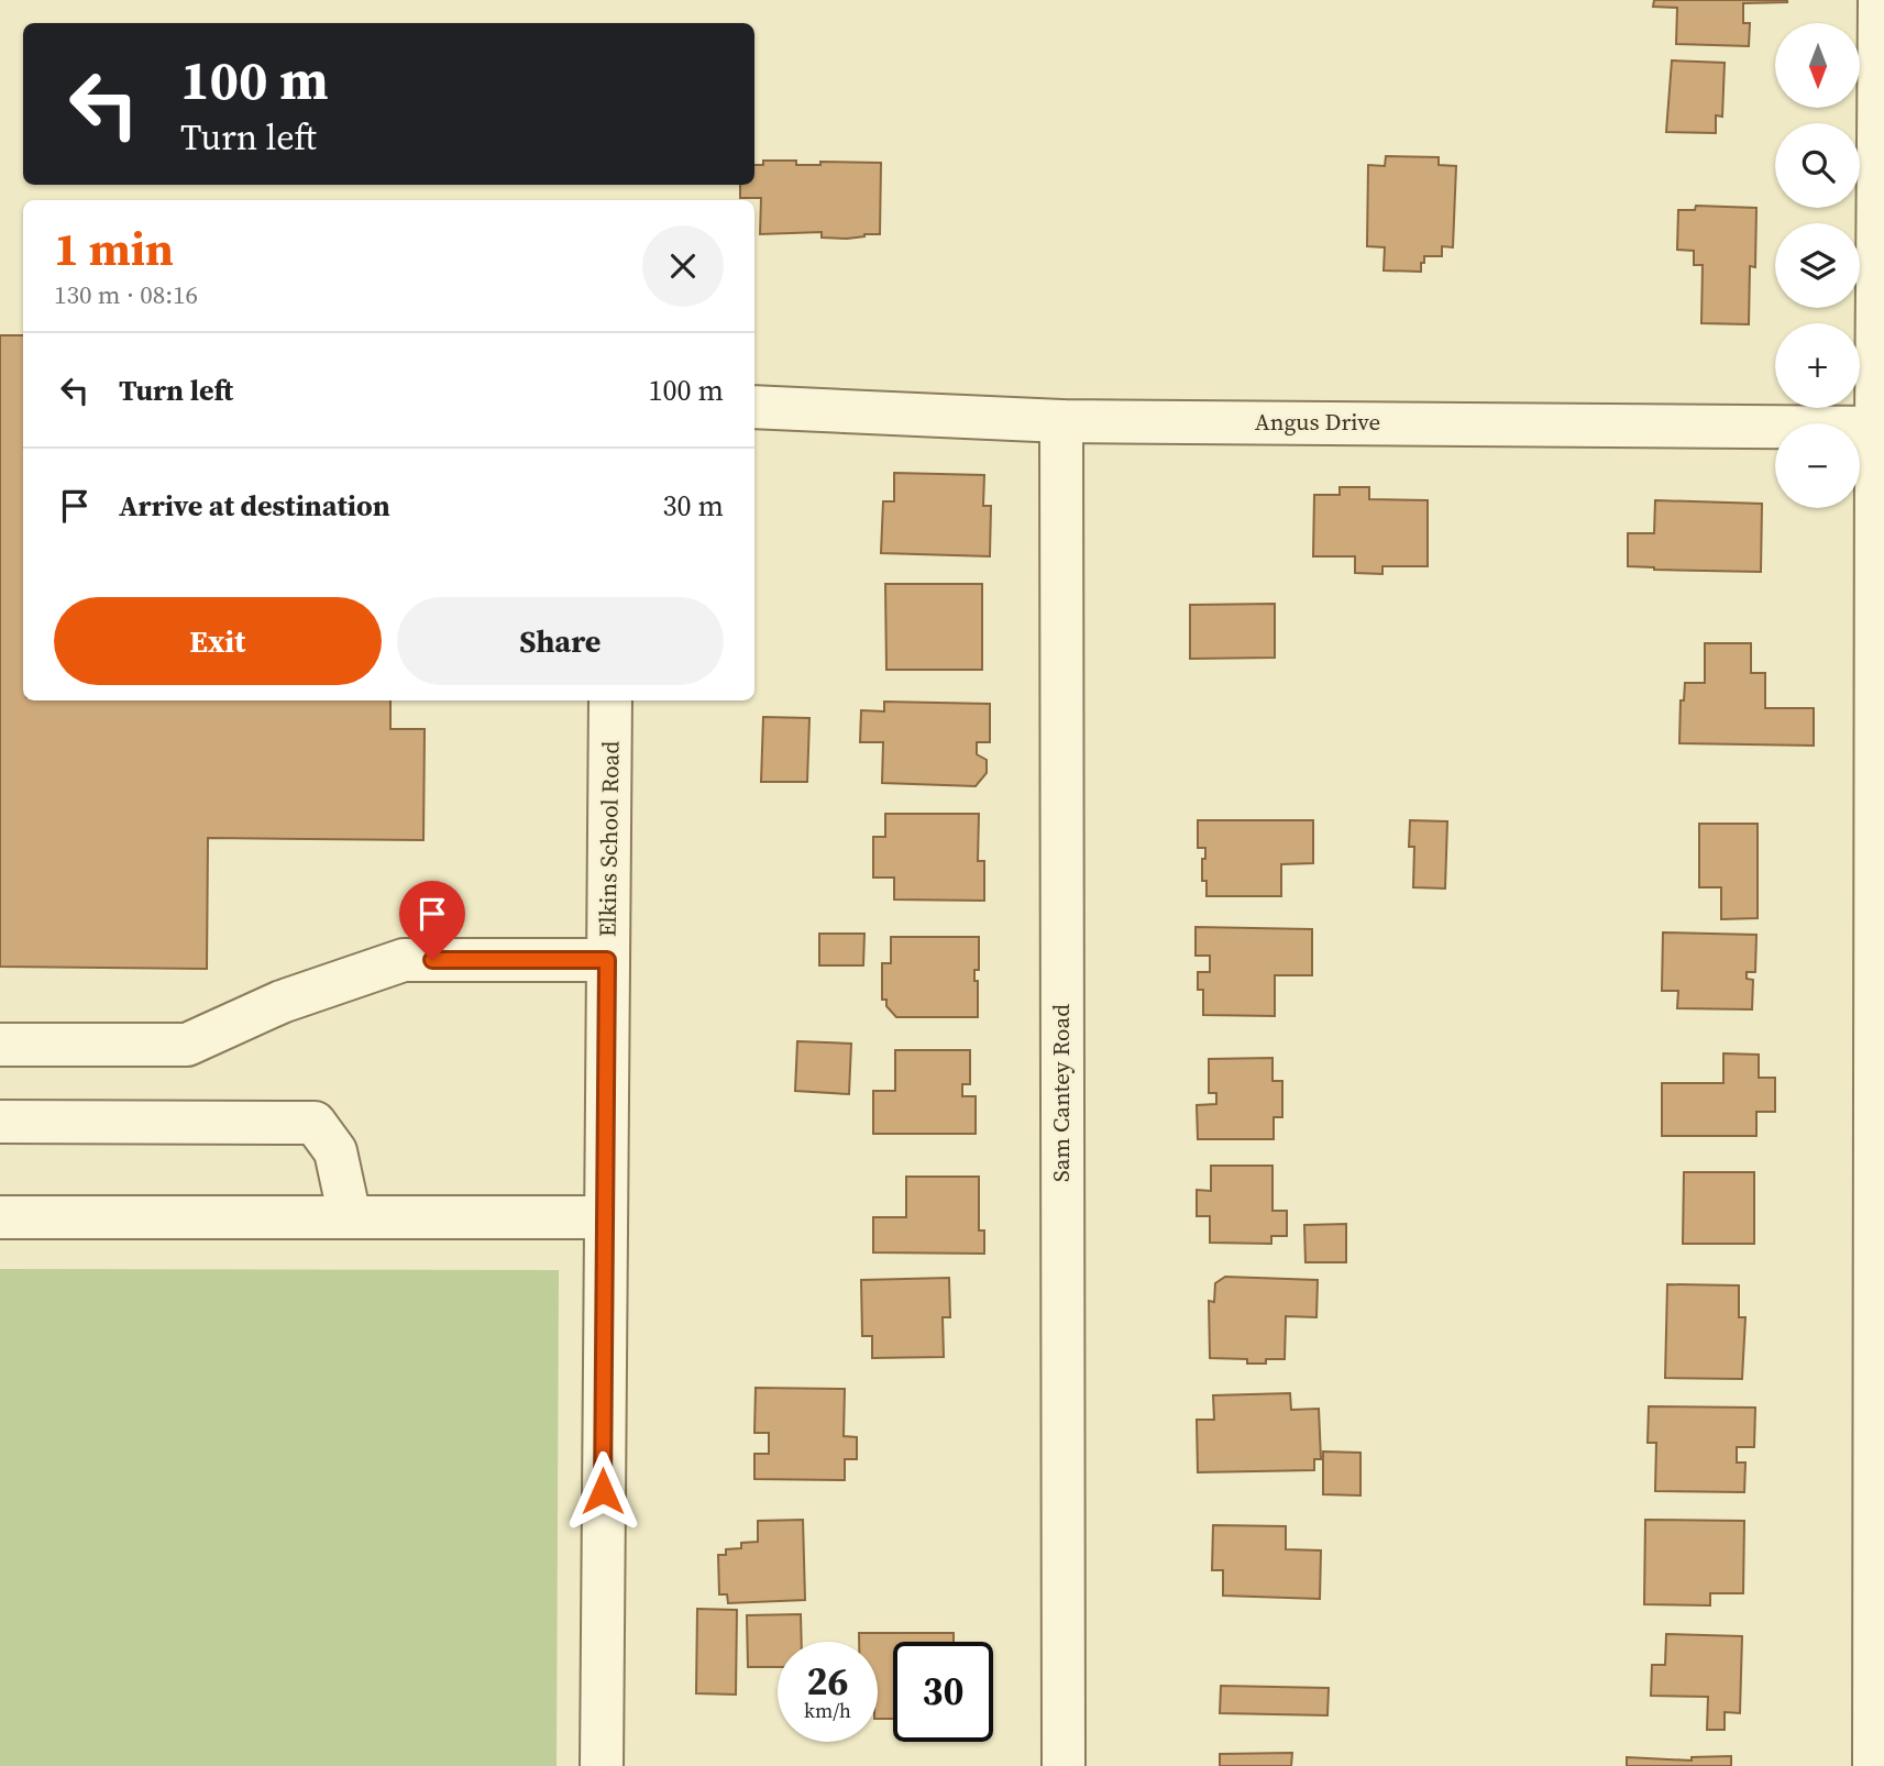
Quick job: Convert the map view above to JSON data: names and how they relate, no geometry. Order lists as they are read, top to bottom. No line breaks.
{"streets":{"street":["Angus Drive","Elkins School Road","Sam Cantey Road"]},"crossings":[["Angus Drive","Sam Cantey Road"]],"north":"bottom","page":{"map_buttons":["+","−"],"turn":["100 m","Turn left"],"heading":["1 min","130 m · 08:16"],"list":[{"name":"Turn left","value":"100 m"},{"name":"Arrive at destination","value":"30 m"}],"buttons":["Exit","Share"],"speed":"26 km/h","limit":"30"}}
